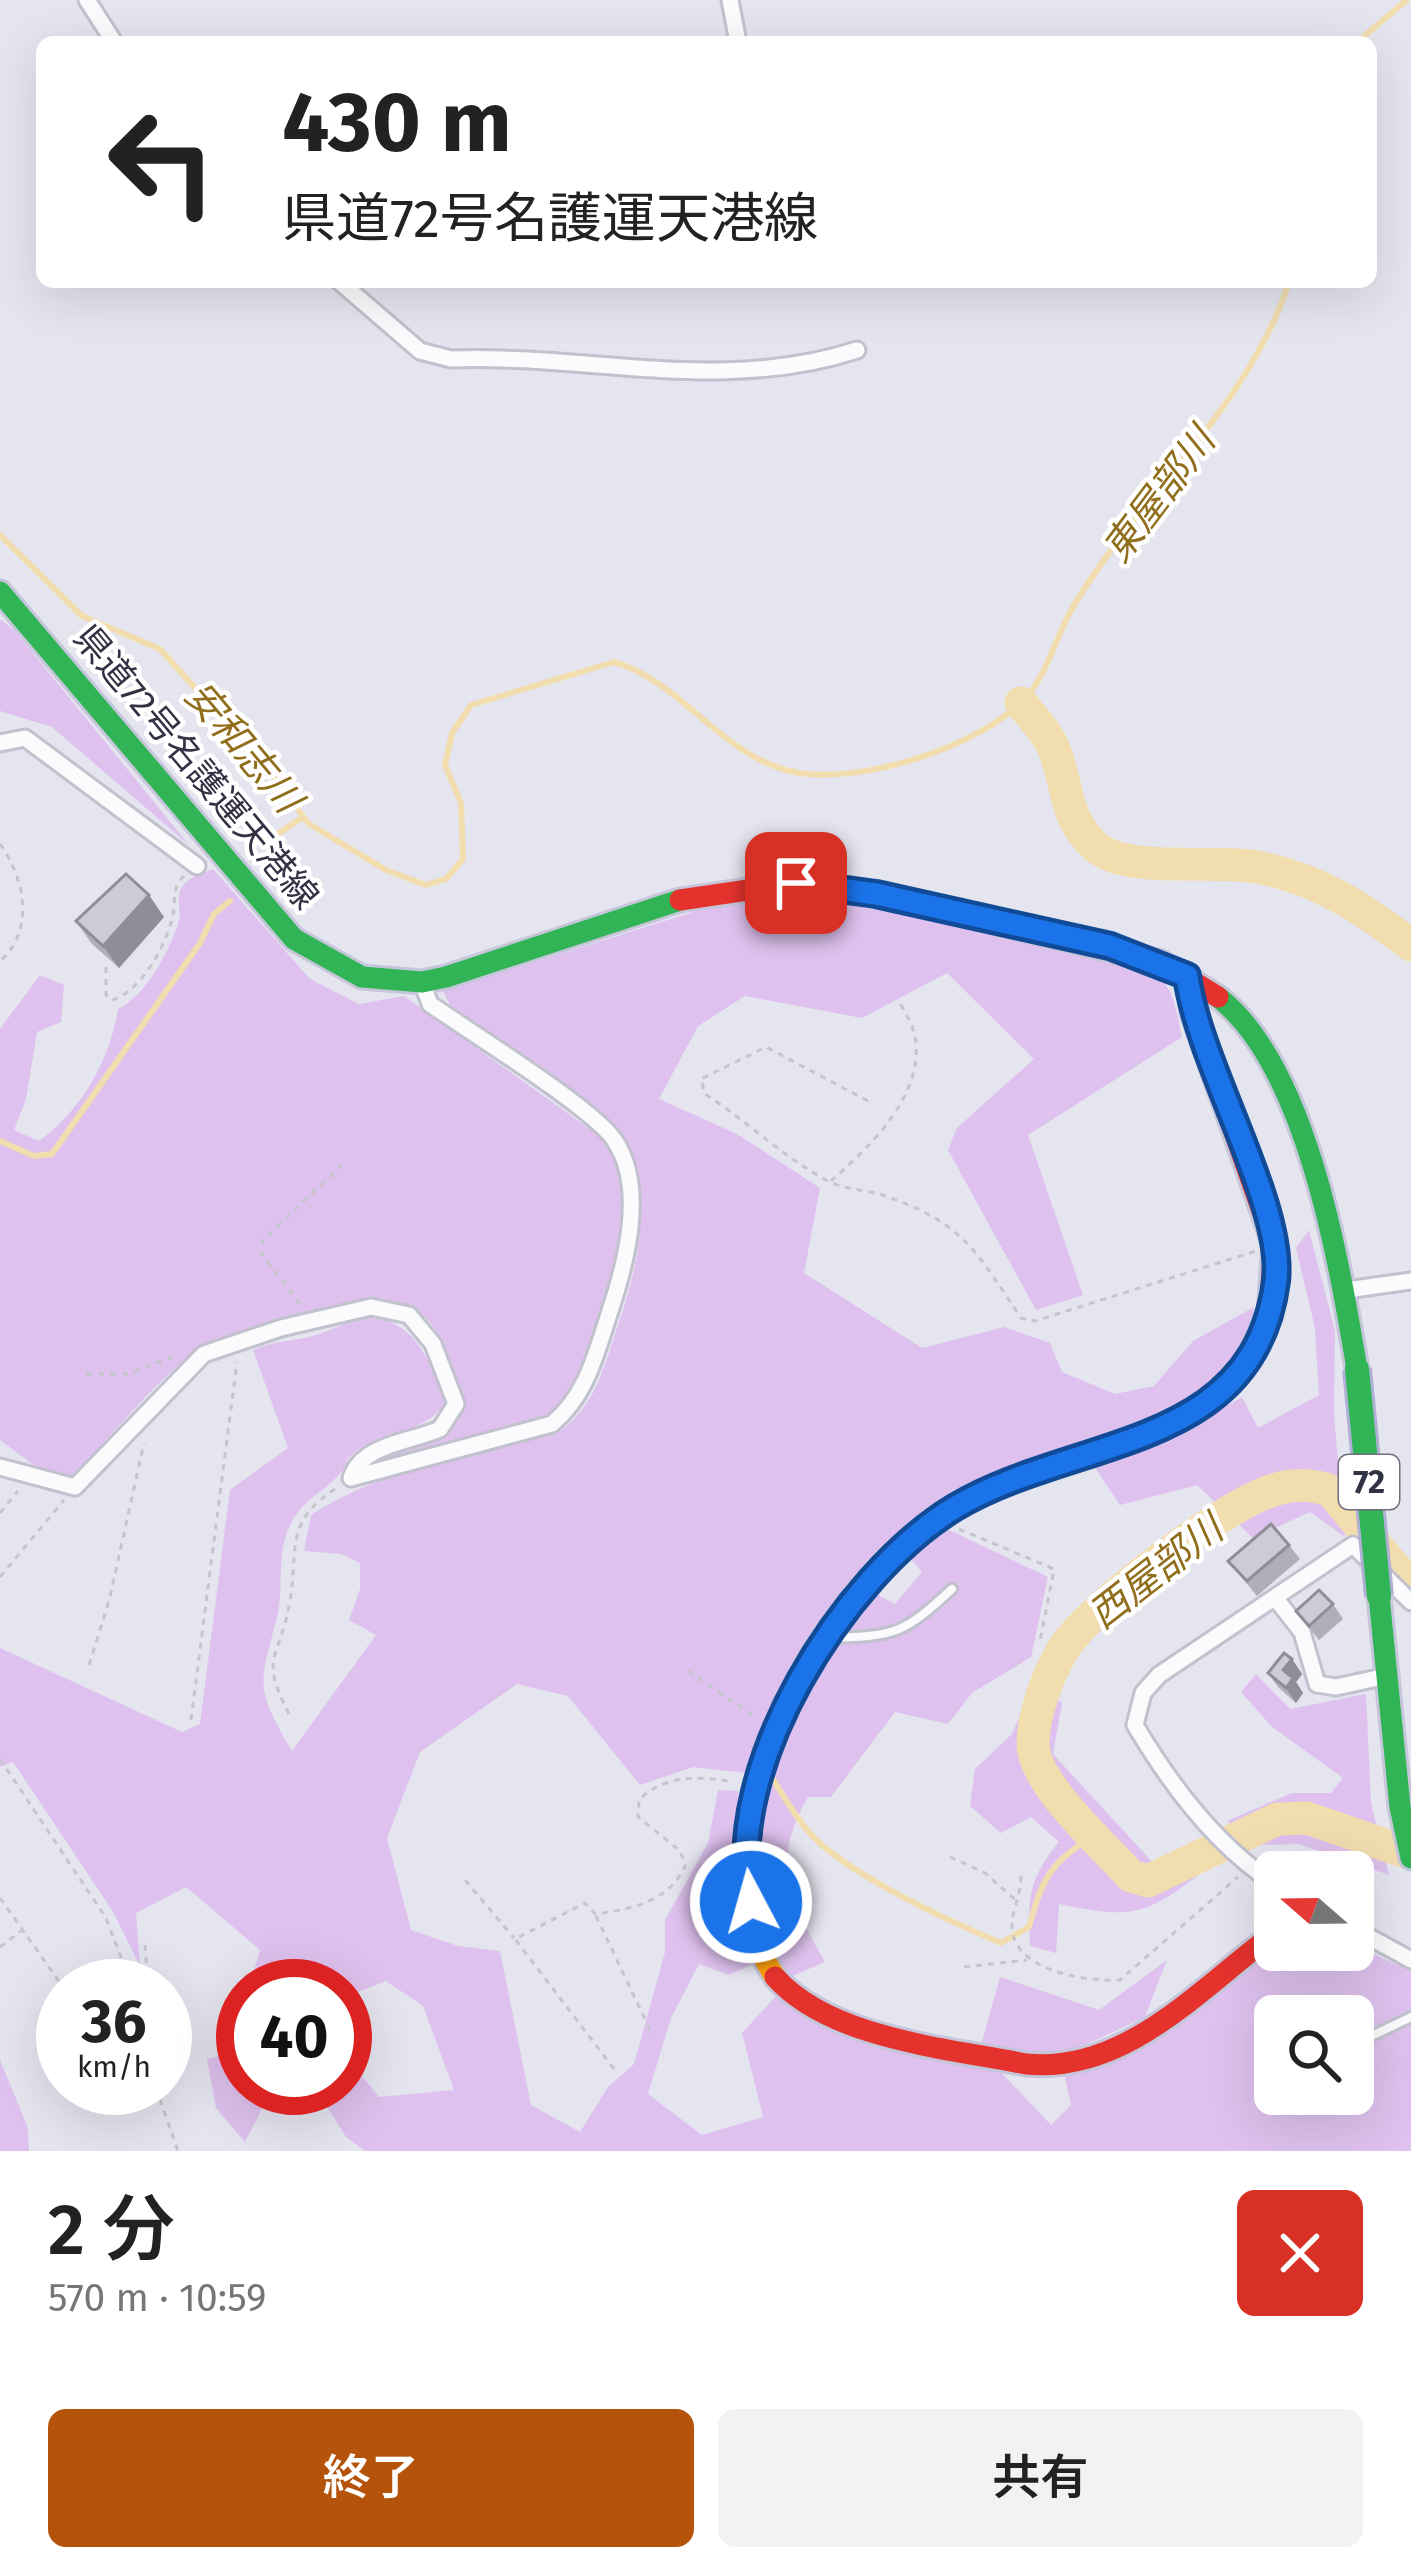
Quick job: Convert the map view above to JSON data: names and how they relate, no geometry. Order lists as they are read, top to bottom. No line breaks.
{"streets":{"main road":["県道72号名護運天港線","72"]},"water":["東屋部川","安和志川","西屋部川"],"north":"left","page":{"turn":["430 m","県道72号名護運天港線"],"speed":"36 km/h","limit":"40","heading":["2 分","570 m · 10:59"],"buttons":["終了","共有"]}}
